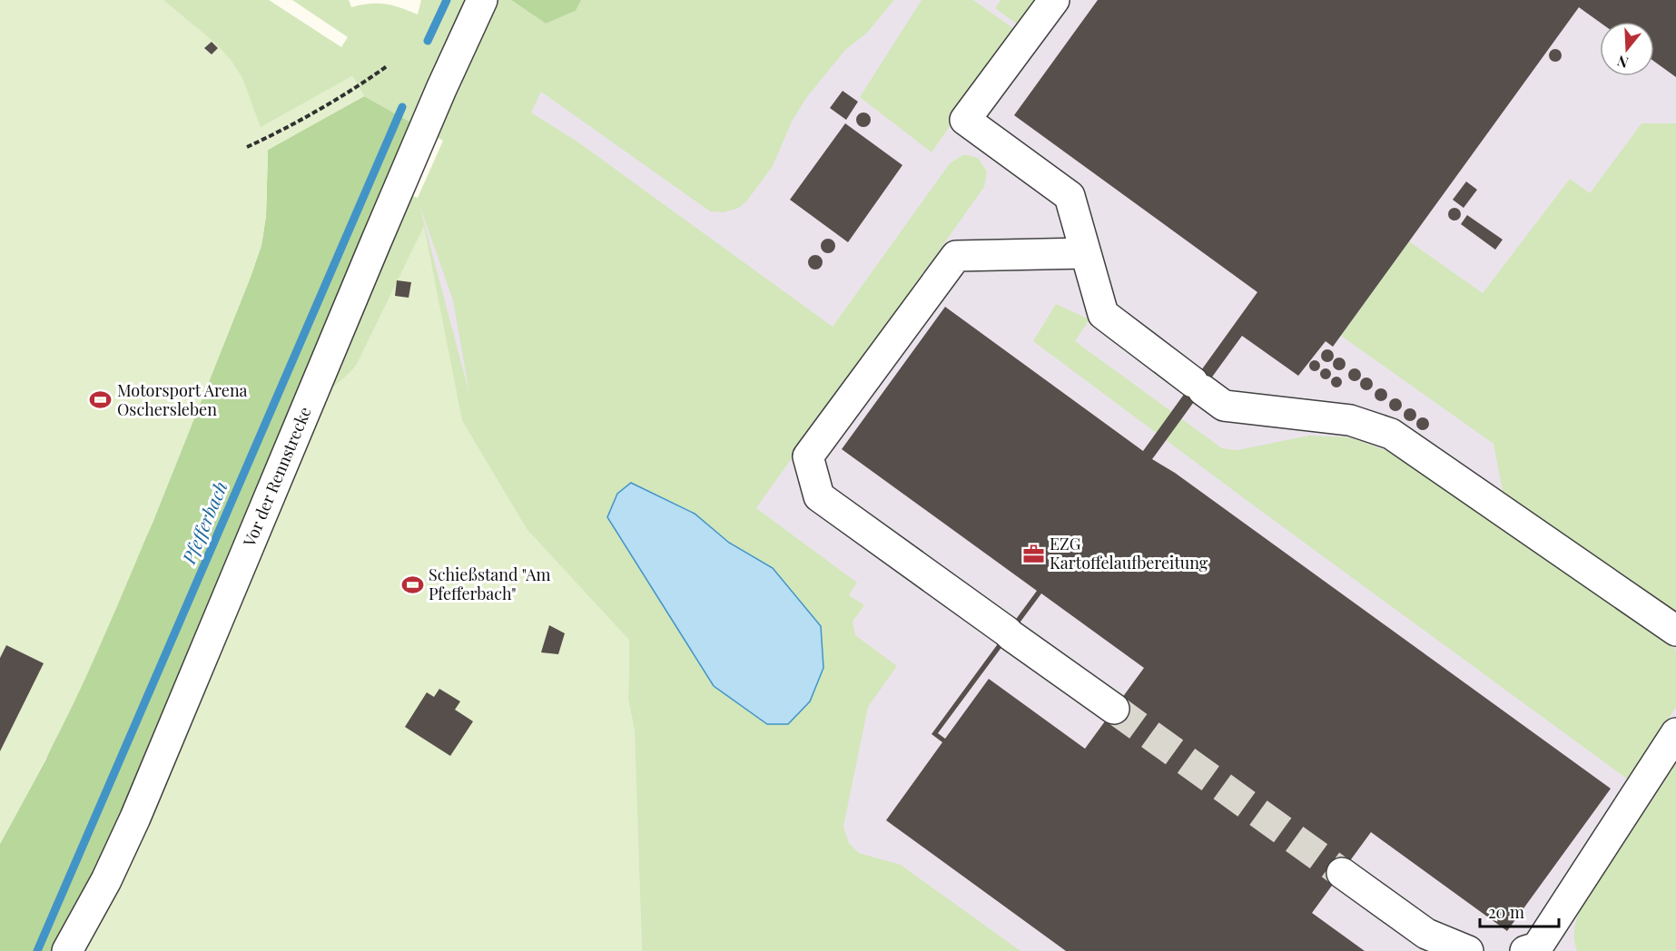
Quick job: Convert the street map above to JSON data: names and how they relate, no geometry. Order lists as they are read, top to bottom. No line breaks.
{"streets":{"lane":["Vor der Rennstrecke"]},"water":["Pfefferbach"],"places":{"sports":["Motorsport Arena Oschersleben","Schießstand \"Am Pfefferbach\""],"office":["EZG Kartoffelaufbereitung"]},"scale_bar":"20 m","north":"bottom"}
